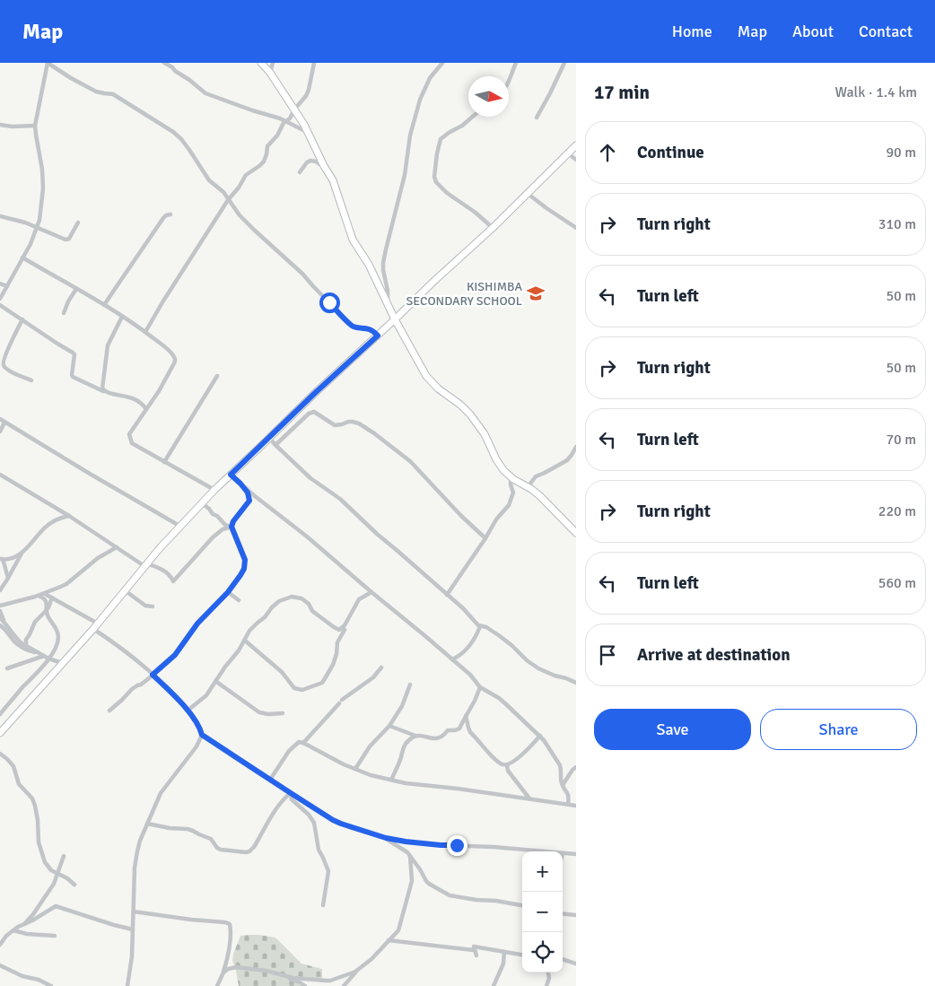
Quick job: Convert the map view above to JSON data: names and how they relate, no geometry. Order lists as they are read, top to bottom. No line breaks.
{"places":{"school or university":["KISHIMBA SECONDARY SCHOOL"]},"north":"right","page":{"header":"Map","nav":["Home","Map","About","Contact"],"heading":["17 min","Walk · 1.4 km"],"list":[["Continue","90 m"],["Turn right","310 m"],["Turn left","50 m"],["Turn right","50 m"],["Turn left","70 m"],["Turn right","220 m"],["Turn left","560 m"],"Arrive at destination"],"buttons":["Save","Share"],"map_buttons":["+","−"]}}
